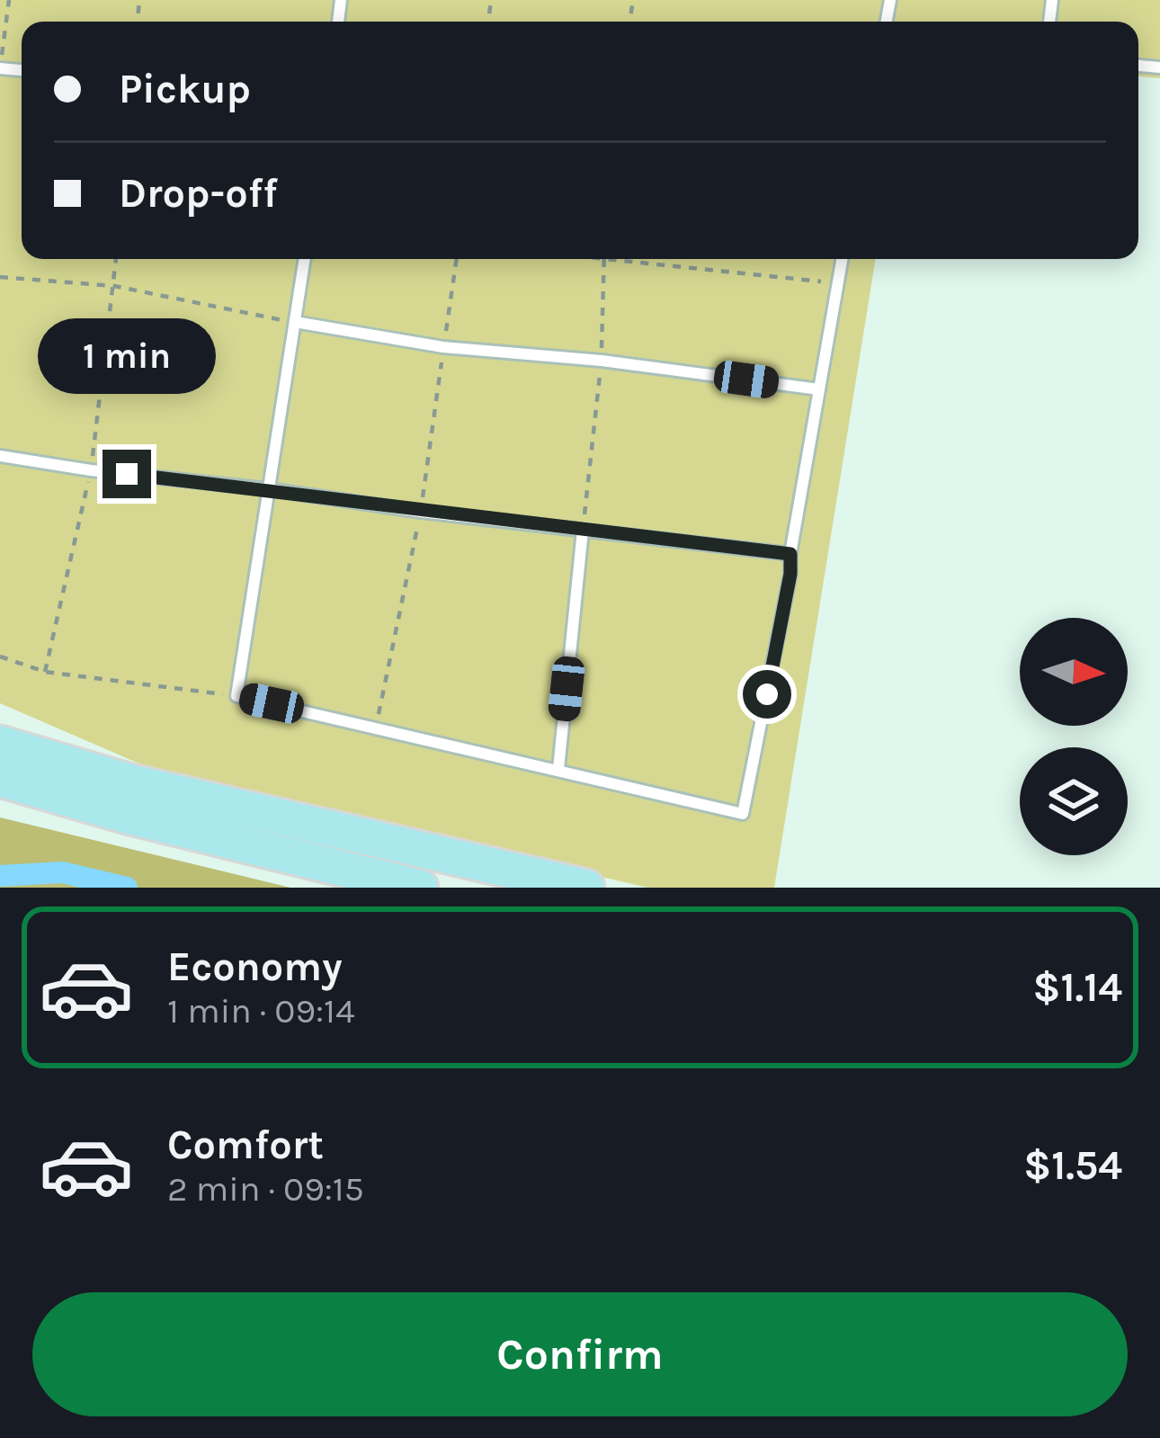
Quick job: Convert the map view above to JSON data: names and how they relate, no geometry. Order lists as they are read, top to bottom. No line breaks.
{"north":"right","page":{"banner":["Pickup","Drop-off"],"bubble":"1 min","list":[{"name":"Economy","note":"1 min · 09:14","value":"$1.14"},{"name":"Comfort","note":"2 min · 09:15","value":"$1.54"}],"buttons":"Confirm"}}
